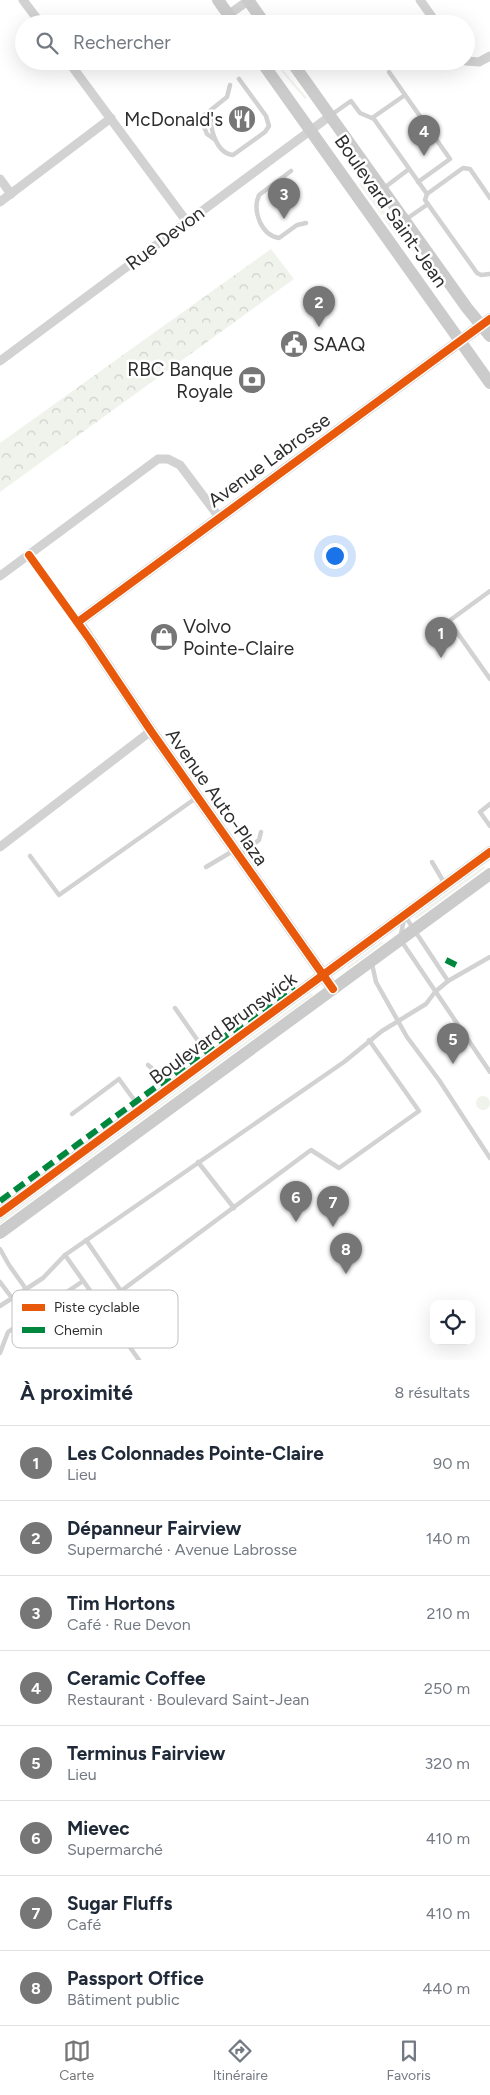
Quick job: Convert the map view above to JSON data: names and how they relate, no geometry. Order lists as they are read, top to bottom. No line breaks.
{"streets":{"street":["Boulevard Saint-Jean","Rue Devon","Avenue Labrosse","Avenue Auto-Plaza","Boulevard Brunswick"]},"crossings":[["Boulevard Saint-Jean","Rue Devon"],["Boulevard Saint-Jean","Avenue Labrosse"],["Avenue Labrosse","Avenue Auto-Plaza"],["Avenue Auto-Plaza","Boulevard Brunswick"]],"places":{"restaurant":["McDonald's"],"public building":["SAAQ"],"bank":["RBC Banque Royale"],"shop":["Volvo Pointe-Claire"]},"legend":["Piste cyclable","Chemin"],"page":{"search":"Rechercher","pins":["4","3","2","1","5","6","7","8"],"heading":["À proximité","8 résultats"],"list":[{"mark":"1","name":"Les Colonnades Pointe-Claire","note":"Lieu","value":"90 m"},{"mark":"2","name":"Dépanneur Fairview","note":"Supermarché · Avenue Labrosse","value":"140 m"},{"mark":"3","name":"Tim Hortons","note":"Café · Rue Devon","value":"210 m"},{"mark":"4","name":"Ceramic Coffee","note":"Restaurant · Boulevard Saint-Jean","value":"250 m"},{"mark":"5","name":"Terminus Fairview","note":"Lieu","value":"320 m"},{"mark":"6","name":"Mievec","note":"Supermarché","value":"410 m"},{"mark":"7","name":"Sugar Fluffs","note":"Café","value":"410 m"},{"mark":"8","name":"Passport Office","note":"Bâtiment public","value":"440 m"}],"nav":["Carte","Itinéraire","Favoris"]}}
